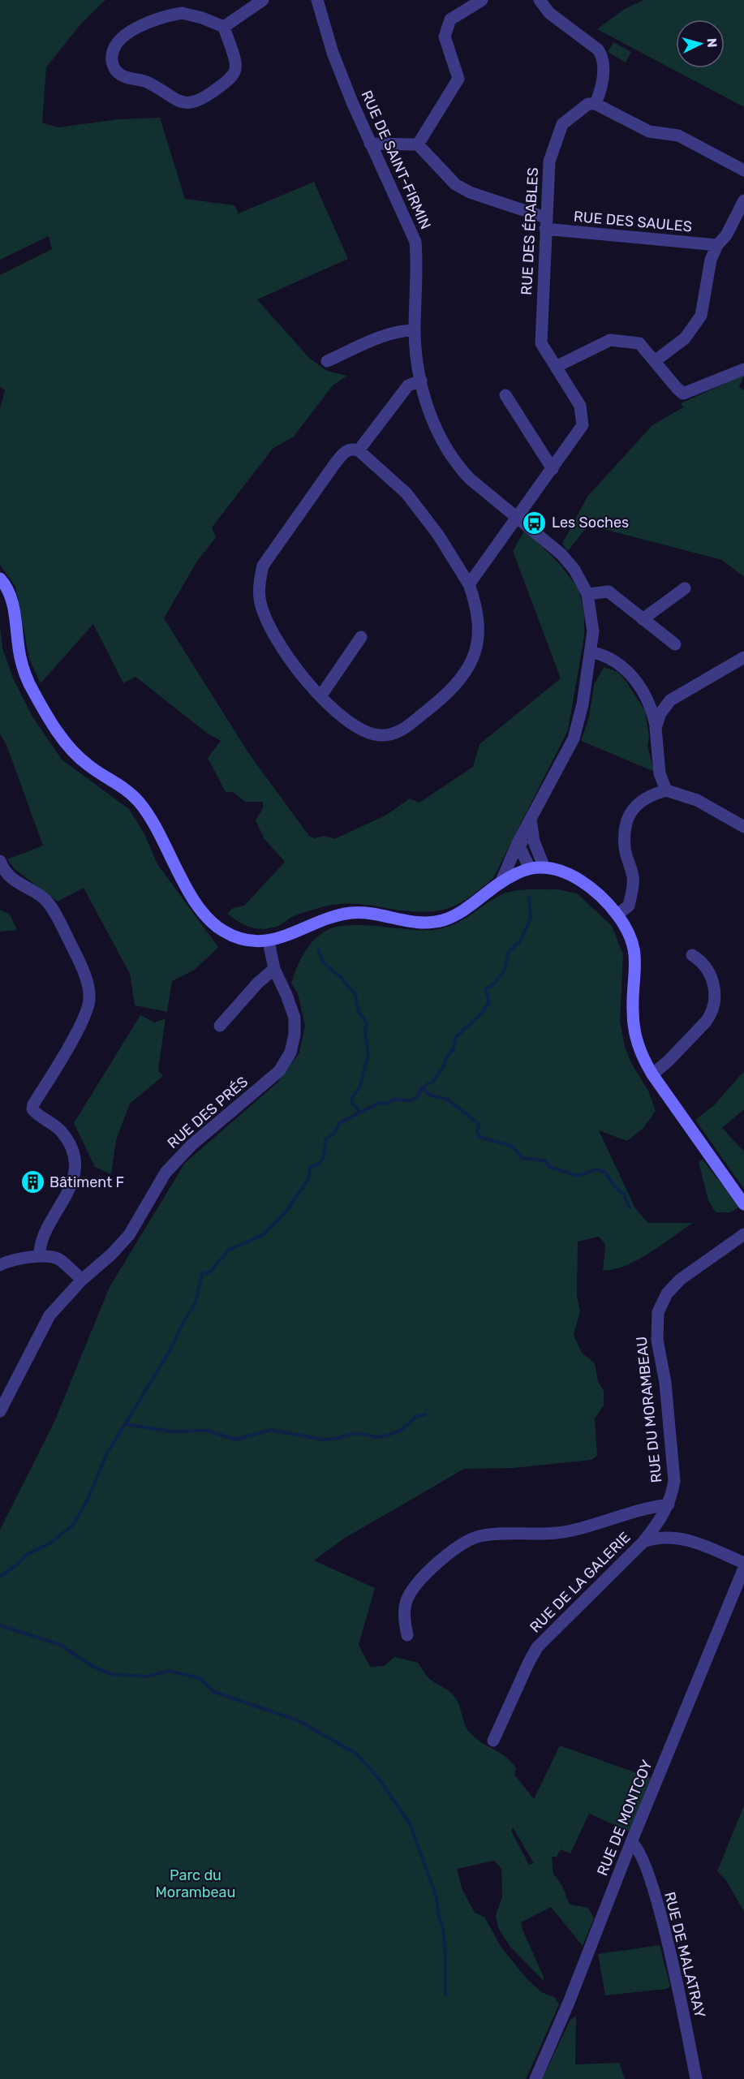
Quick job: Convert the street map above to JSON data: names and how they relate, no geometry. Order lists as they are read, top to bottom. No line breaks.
{"streets":{"street":["RUE DE SAINT-FIRMIN","RUE DES SAULES","RUE DES ÉRABLES","RUE DES PRÉS","RUE DU MORAMBEAU","RUE DE LA GALERIE","RUE DE MONTCOY","RUE DE MALATRAY"]},"crossings":[["RUE DE SAINT-FIRMIN","RUE DES ÉRABLES"],["RUE DES SAULES","RUE DES ÉRABLES"],["RUE DU MORAMBEAU","RUE DE LA GALERIE"],["RUE DE MONTCOY","RUE DE MALATRAY"]],"parks":["Parc du Morambeau"],"places":{"bus stop":["Les Soches"],"building":["Bâtiment F"]},"north":"right"}
